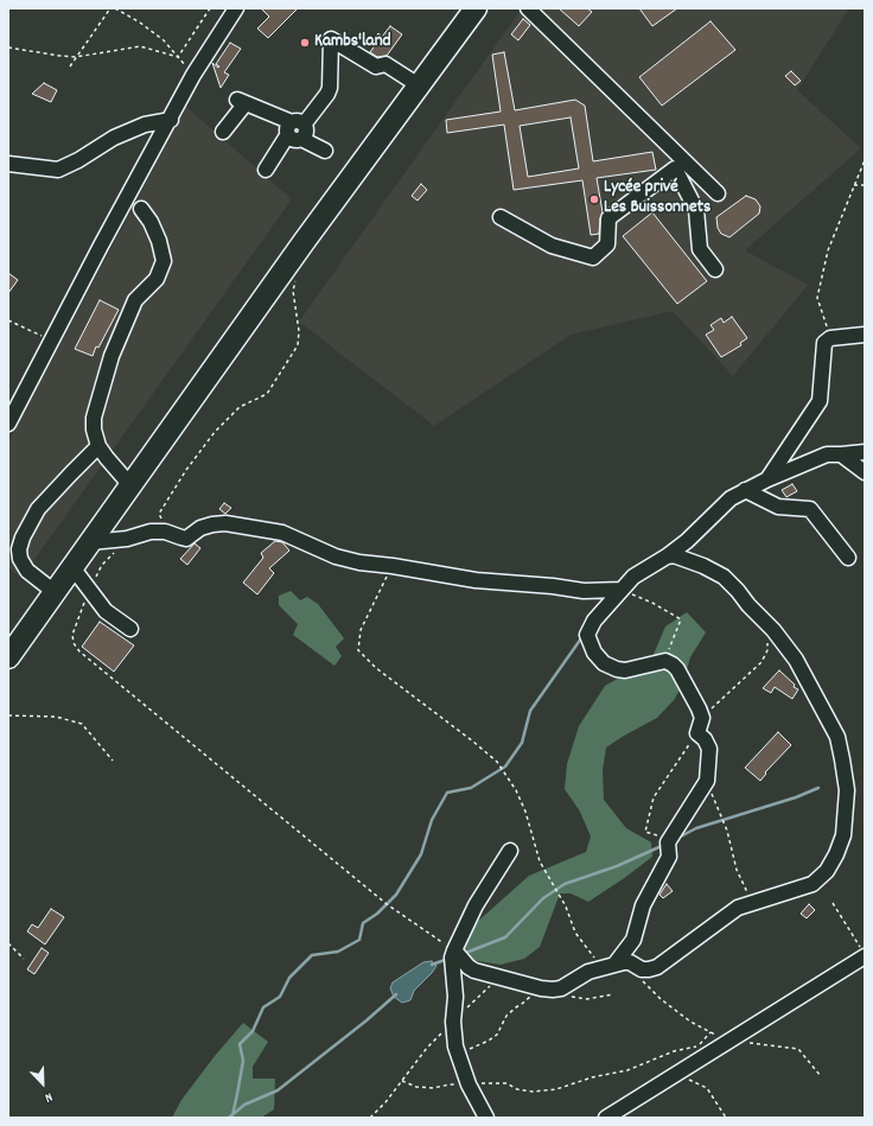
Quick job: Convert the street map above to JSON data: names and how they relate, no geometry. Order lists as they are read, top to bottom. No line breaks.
{"places":["Kambs'land","Lycée privé Les Buissonnets"],"north":"bottom right"}
